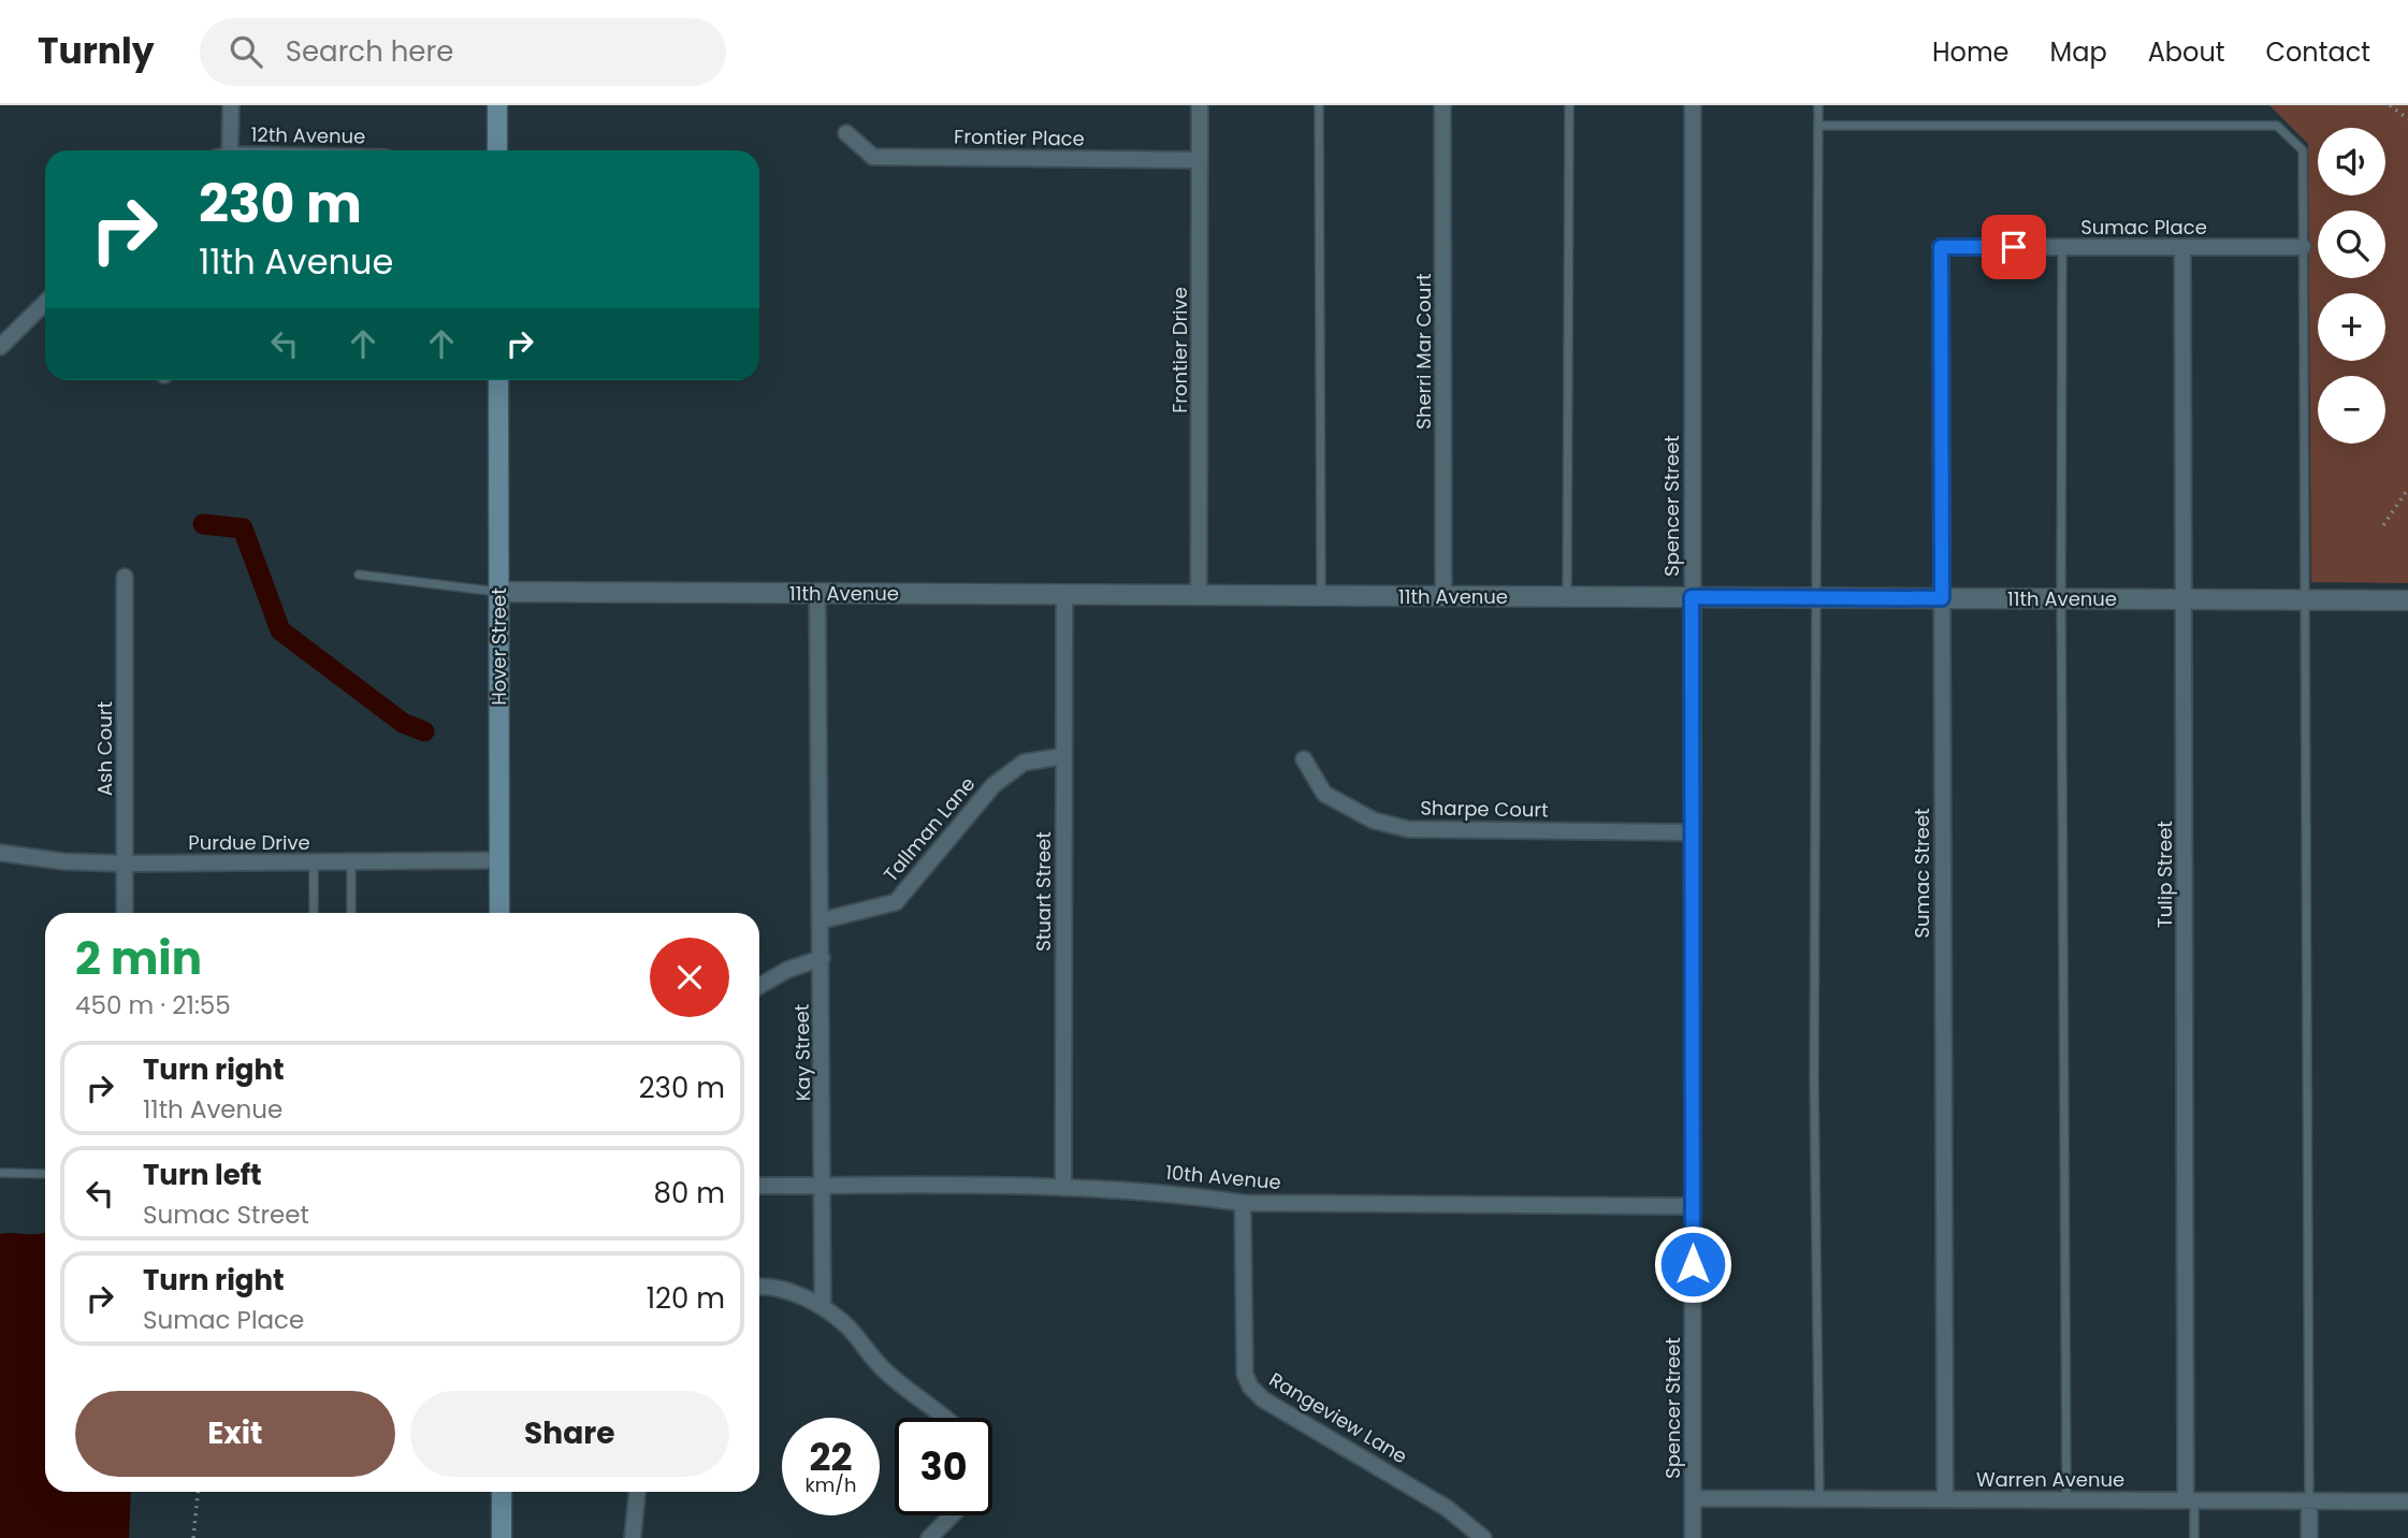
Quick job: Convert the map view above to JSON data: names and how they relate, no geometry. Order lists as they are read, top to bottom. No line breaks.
{"streets":{"main road":["Hover Street"],"street":["Frontier Place","Sumac Place","Frontier Drive","Sherri Mar Court","Spencer Street","11th Avenue","Ash Court","Sharpe Court","Tallman Lane","Purdue Drive","Sumac Street","Tulip Street","Stuart Street","Kay Street","10th Avenue","Rangeview Lane","Warren Avenue"]},"crossings":[["Frontier Place","Frontier Drive"],["Sumac Place","Sumac Street"],["Sumac Place","Tulip Street"],["Frontier Drive","11th Avenue"],["Sherri Mar Court","11th Avenue"],["Spencer Street","11th Avenue"],["Spencer Street","Sharpe Court"],["Spencer Street","10th Avenue"],["Spencer Street","Warren Avenue"],["11th Avenue","Hover Street"],["11th Avenue","Sumac Street"],["11th Avenue","Tulip Street"],["11th Avenue","Stuart Street"],["11th Avenue","Kay Street"],["Hover Street","Purdue Drive"],["Ash Court","Purdue Drive"],["Tallman Lane","Stuart Street"],["Tallman Lane","Kay Street"],["Sumac Street","Warren Avenue"],["Tulip Street","Warren Avenue"],["Stuart Street","10th Avenue"],["Kay Street","10th Avenue"],["10th Avenue","Rangeview Lane"]],"page":{"header":"Turnly","search":"Search here","nav":["Home","Map","About","Contact"],"map_buttons":["+","−"],"turn":["230 m","11th Avenue"],"heading":["2 min","450 m · 21:55"],"list":[{"name":"Turn right","note":"11th Avenue","value":"230 m"},{"name":"Turn left","note":"Sumac Street","value":"80 m"},{"name":"Turn right","note":"Sumac Place","value":"120 m"}],"buttons":["Exit","Share"],"speed":"22 km/h","limit":"30"}}
